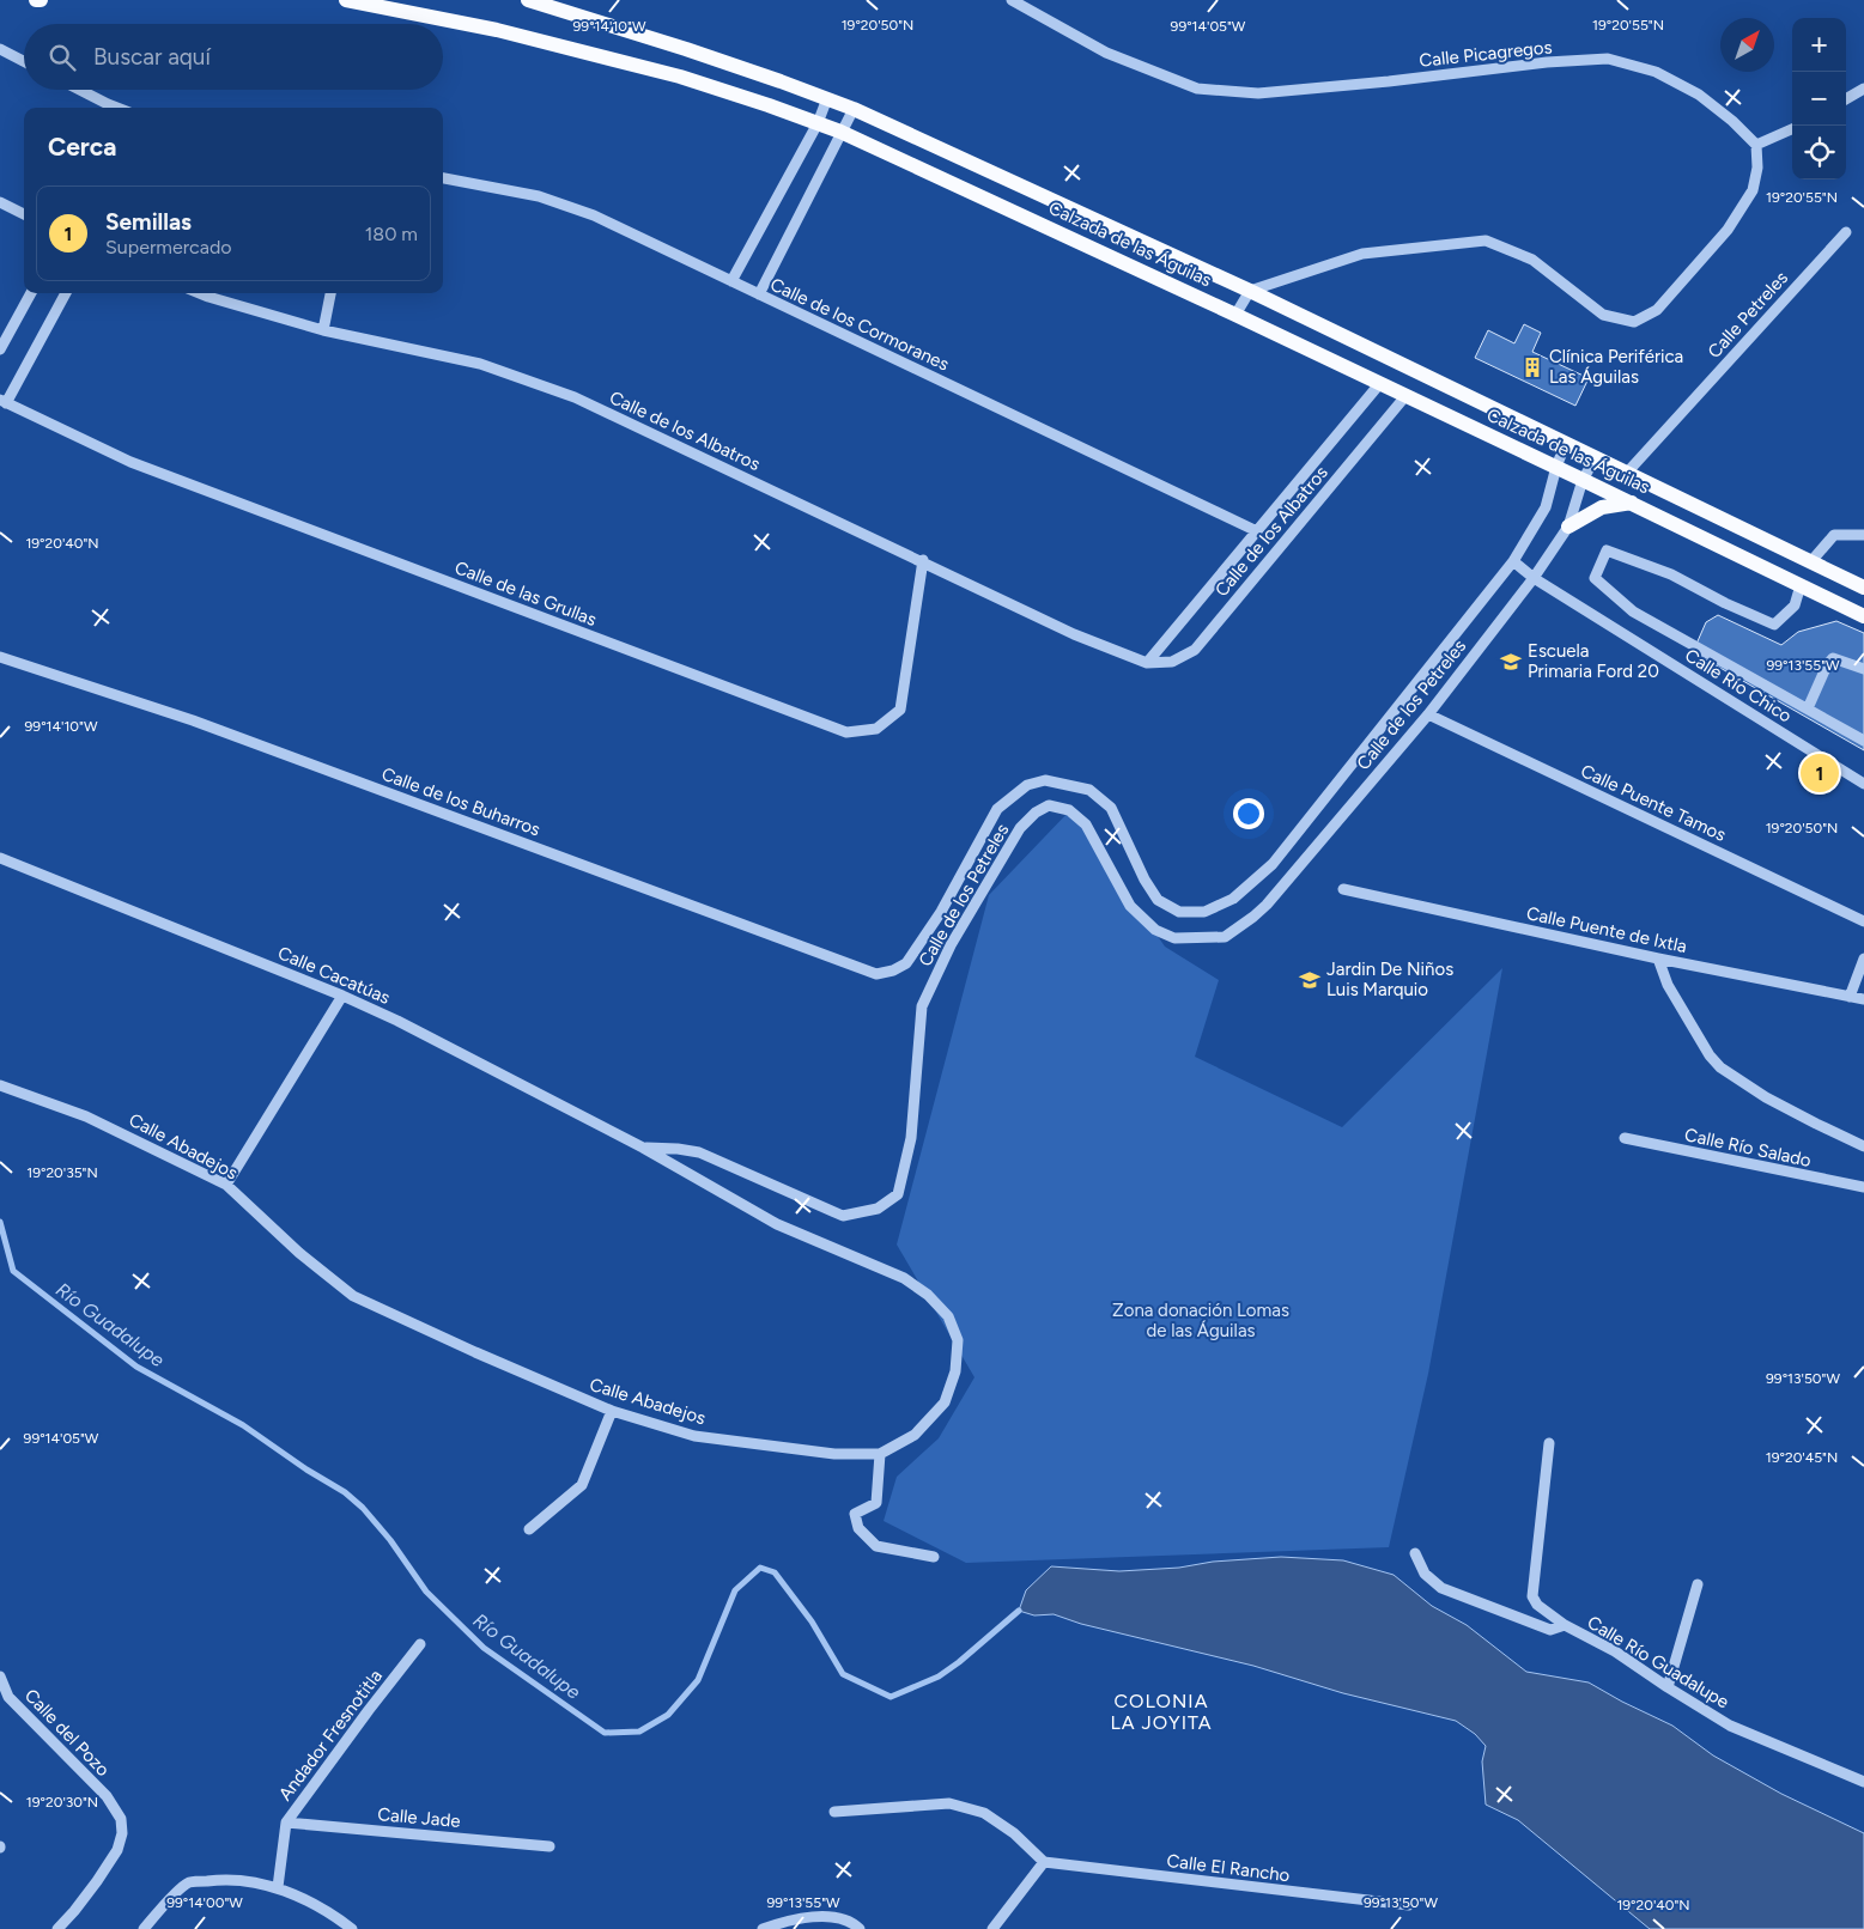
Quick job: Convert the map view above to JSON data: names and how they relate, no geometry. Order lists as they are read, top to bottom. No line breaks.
{"streets":{"main road":["Calzada de las Águilas"],"street":["Calle Picagregos","Calle Petreles","Calle de los Cormoranes","Calle de los Albatros","Calle de las Grullas","Calle Río Chico","Calle de los Petreles","Calle de los Buharros","Calle Puente Tamos","Calle Puente de Ixtla","Calle Cacatúas","Calle Abadejos","Calle Río Salado","Calle Río Guadalupe","Calle del Pozo","Andador Fresnotitla","Calle Jade","Calle El Rancho"]},"crossings":[["Calzada de las Águilas","Calle Petreles"],["Calzada de las Águilas","Calle de los Albatros"],["Calzada de las Águilas","Calle de los Petreles"],["Calle de los Cormoranes","Calle de los Albatros"],["Calle de los Albatros","Calle de las Grullas"],["Calle Río Chico","Calle de los Petreles"],["Calle de los Petreles","Calle de los Buharros"],["Calle de los Petreles","Calle Puente Tamos"],["Calle de los Petreles","Calle Cacatúas"],["Calle de los Petreles","Calle Abadejos"],["Calle Cacatúas","Calle Abadejos"],["Andador Fresnotitla","Calle Jade"]],"districts":["COLONIA LA JOYITA"],"water":["Río Guadalupe"],"parks":["Zona donación Lomas de las Águilas"],"places":{"building":["Clínica Periférica Las Águilas"],"school or university":["Escuela Primaria Ford 20","Jardin De Niños Luis Marquio"]},"north":"top right","page":{"map_buttons":["+","−"],"search":"Buscar aquí","heading":"Cerca","list":[{"mark":"1","name":"Semillas","note":"Supermercado","value":"180 m"}],"pins":"1"},"coordinates":["19°20'50\"N","19°20'55\"N","99°14'10\"W","99°14'05\"W","19°20'40\"N","99°13'55\"W","19°20'35\"N","99°13'50\"W","19°20'45\"N","19°20'30\"N","99°14'00\"W"]}
